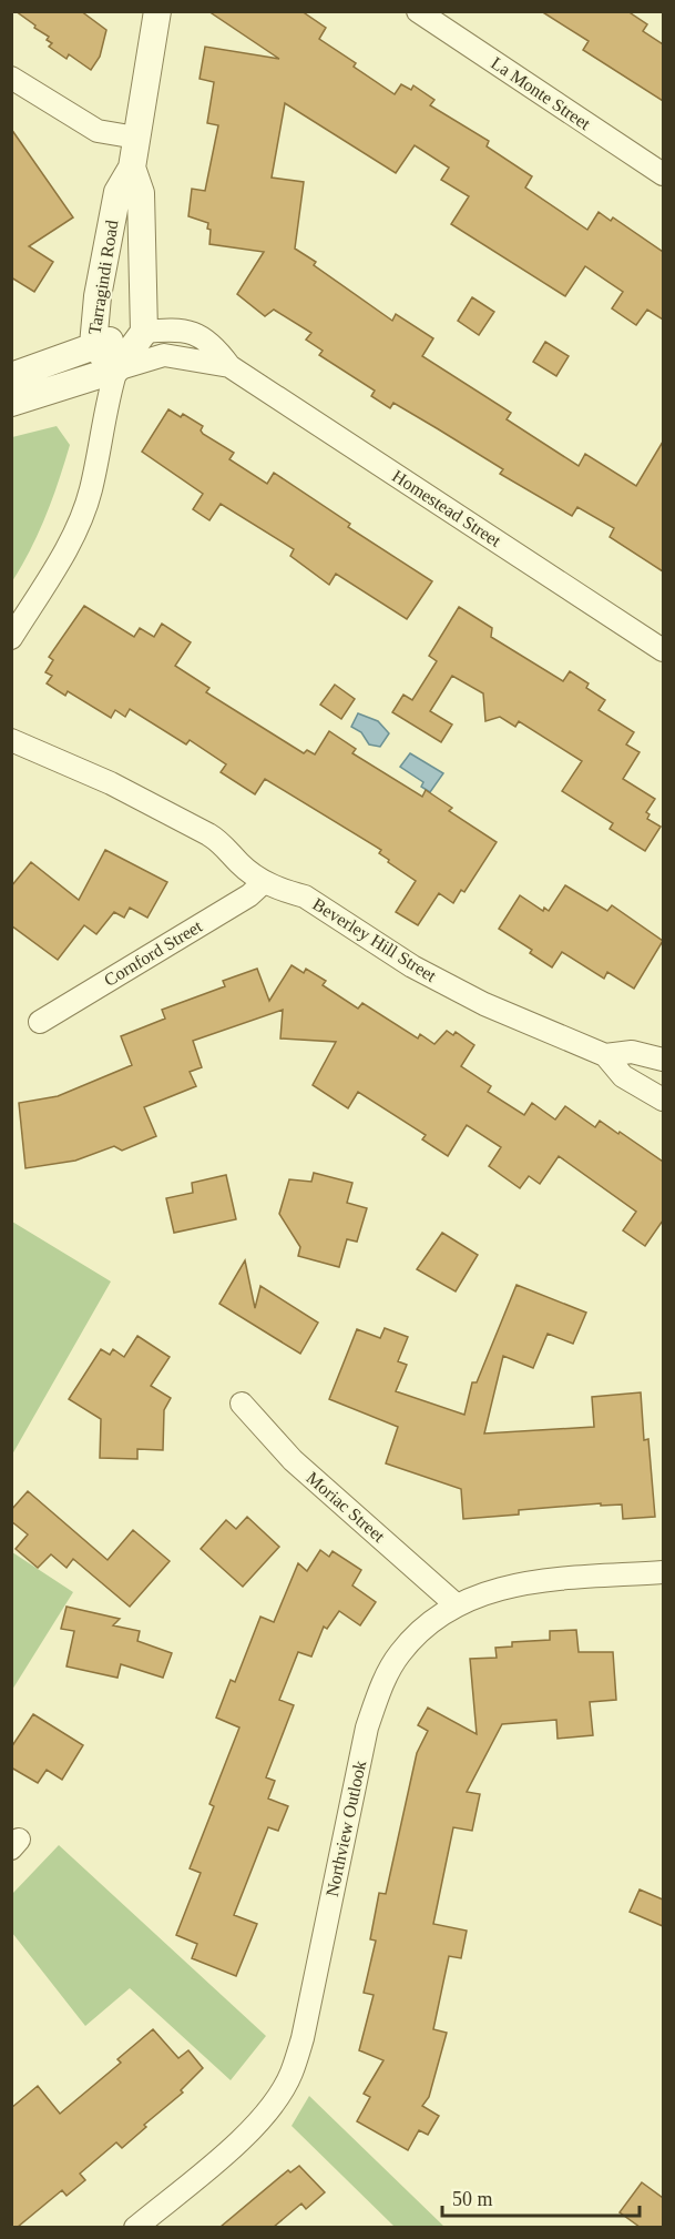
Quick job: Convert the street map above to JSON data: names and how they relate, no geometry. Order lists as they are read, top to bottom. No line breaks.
{"streets":{"street":["La Monte Street","Tarragindi Road","Homestead Street","Beverley Hill Street","Cornford Street","Moriac Street","Northview Outlook"]},"crossings":[["Tarragindi Road","Homestead Street"],["Beverley Hill Street","Cornford Street"],["Moriac Street","Northview Outlook"]],"scale_bar":"50 m"}
